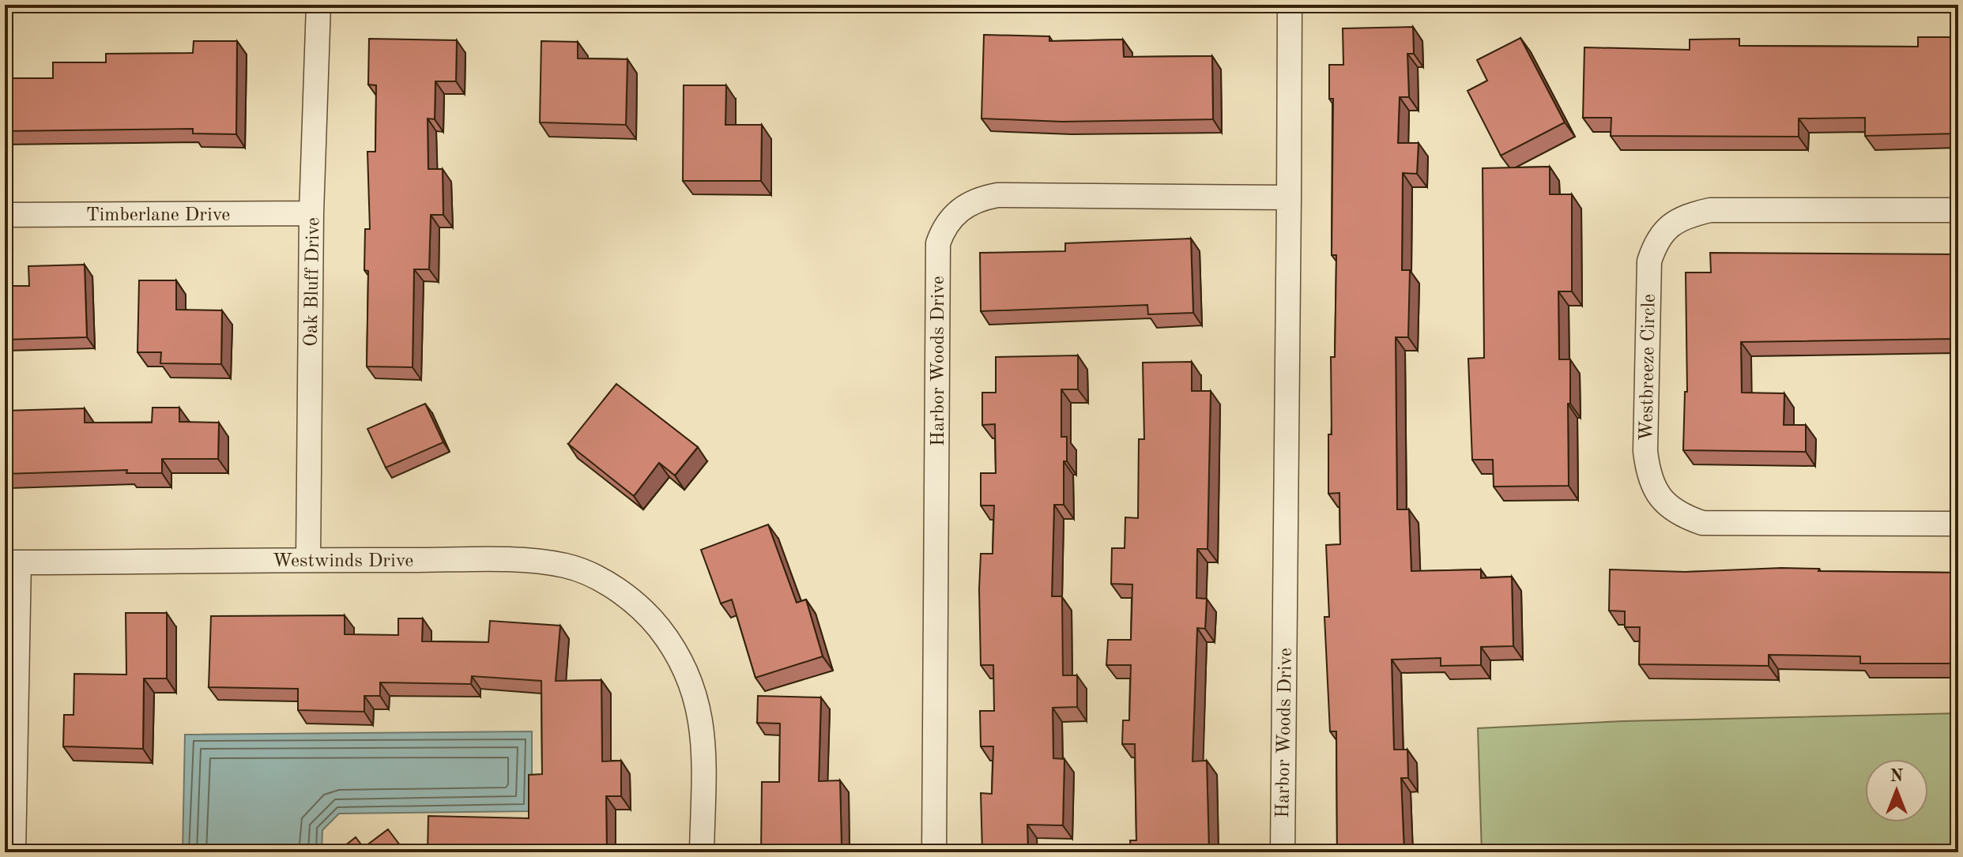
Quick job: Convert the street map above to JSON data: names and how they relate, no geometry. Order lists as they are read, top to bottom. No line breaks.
{"streets":{"street":["Timberlane Drive","Oak Bluff Drive","Harbor Woods Drive","Westbreeze Circle","Westwinds Drive"]},"crossings":[["Timberlane Drive","Oak Bluff Drive"],["Oak Bluff Drive","Westwinds Drive"]],"north":"top"}
